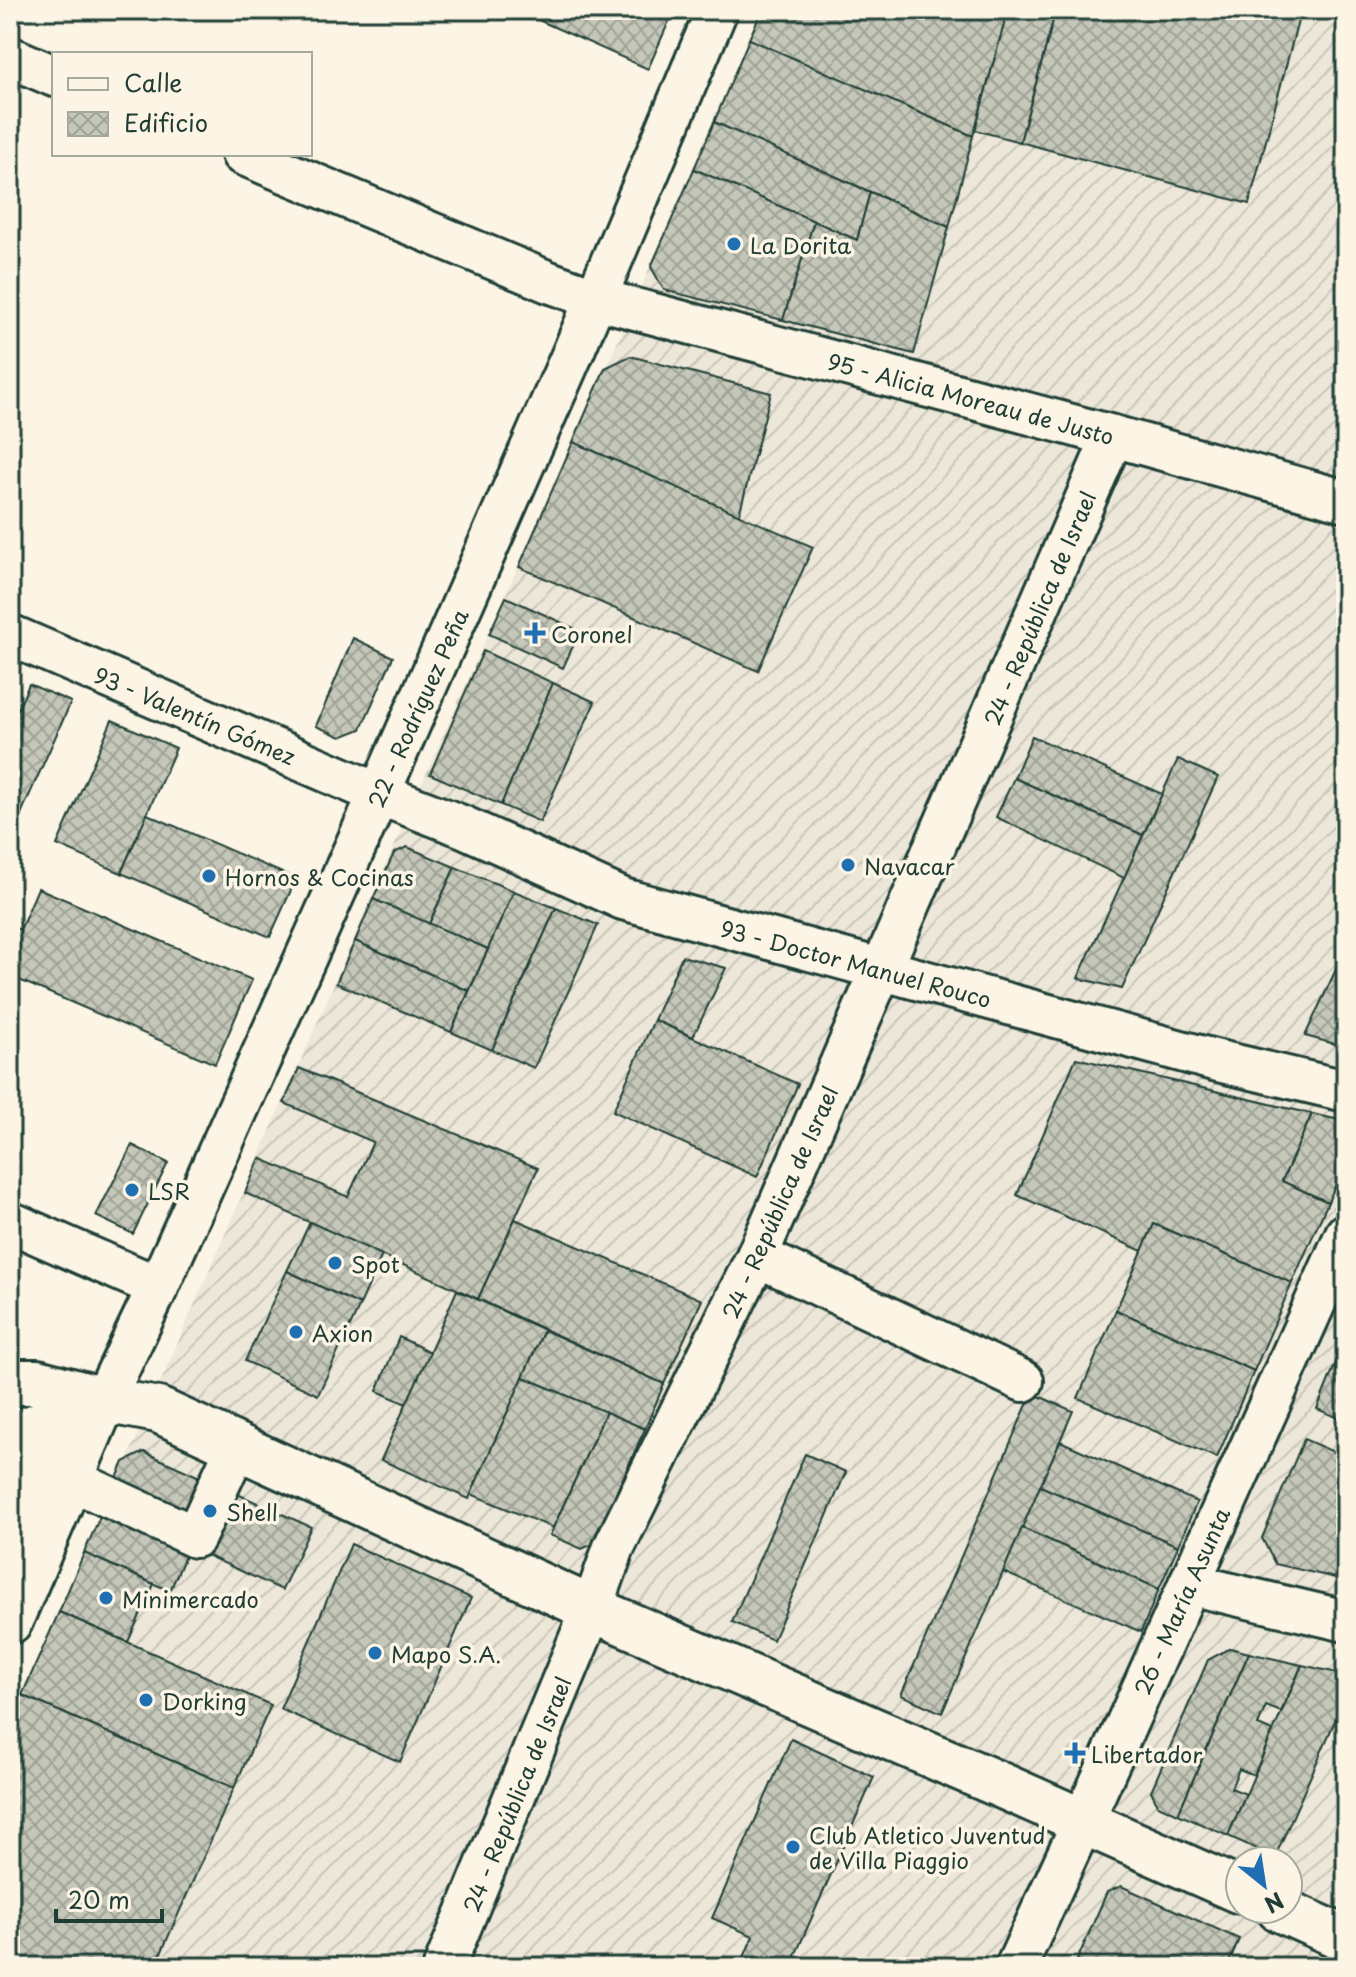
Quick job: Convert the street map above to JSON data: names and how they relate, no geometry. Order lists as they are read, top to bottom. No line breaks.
{"streets":{"main road":["22 - Rodríguez Peña"],"street":["95 - Alicia Moreau de Justo","24 - República de Israel","93 - Valentín Gómez","93 - Doctor Manuel Rouco","26 - María Asunta"]},"crossings":[["95 - Alicia Moreau de Justo","24 - República de Israel"],["95 - Alicia Moreau de Justo","22 - Rodríguez Peña"],["24 - República de Israel","93 - Doctor Manuel Rouco"],["22 - Rodríguez Peña","93 - Valentín Gómez"],["22 - Rodríguez Peña","93 - Doctor Manuel Rouco"],["93 - Valentín Gómez","93 - Doctor Manuel Rouco"]],"places":{"other":["La Dorita","Navacar","Hornos & Cocinas","LSR","Spot","Axion","Shell","Minimercado","Mapo S.A.","Dorking","Club Atletico Juventud de Villa Piaggio"],"health":["Coronel","Libertador"]},"legend":["Calle","Edificio"],"scale_bar":"20 m","north":"bottom right"}
